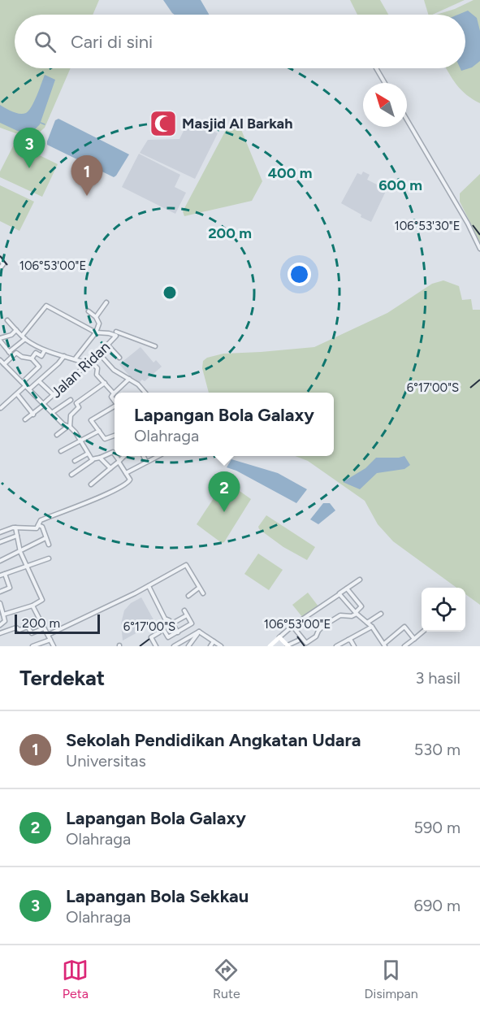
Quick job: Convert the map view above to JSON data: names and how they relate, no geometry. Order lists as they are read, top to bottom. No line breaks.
{"streets":{"street":["Jalan Ridan"]},"places":{"mosque":["Masjid Al Barkah"]},"scale_bar":"200 m","north":"top left","page":{"search":"Cari di sini","pins":["3","1","2"],"popup":["Lapangan Bola Galaxy","Olahraga"],"scale":"200 m","heading":["Terdekat","3 hasil"],"list":[{"mark":"1","name":"Sekolah Pendidikan Angkatan Udara","note":"Universitas","value":"530 m"},{"mark":"2","name":"Lapangan Bola Galaxy","note":"Olahraga","value":"590 m"},{"mark":"3","name":"Lapangan Bola Sekkau","note":"Olahraga","value":"690 m"}],"nav":["Peta","Rute","Disimpan"]},"coordinates":["106°53'30\"E","106°53'00\"E","6°17'00\"S"],"rings":["400 m","600 m","200 m"]}
